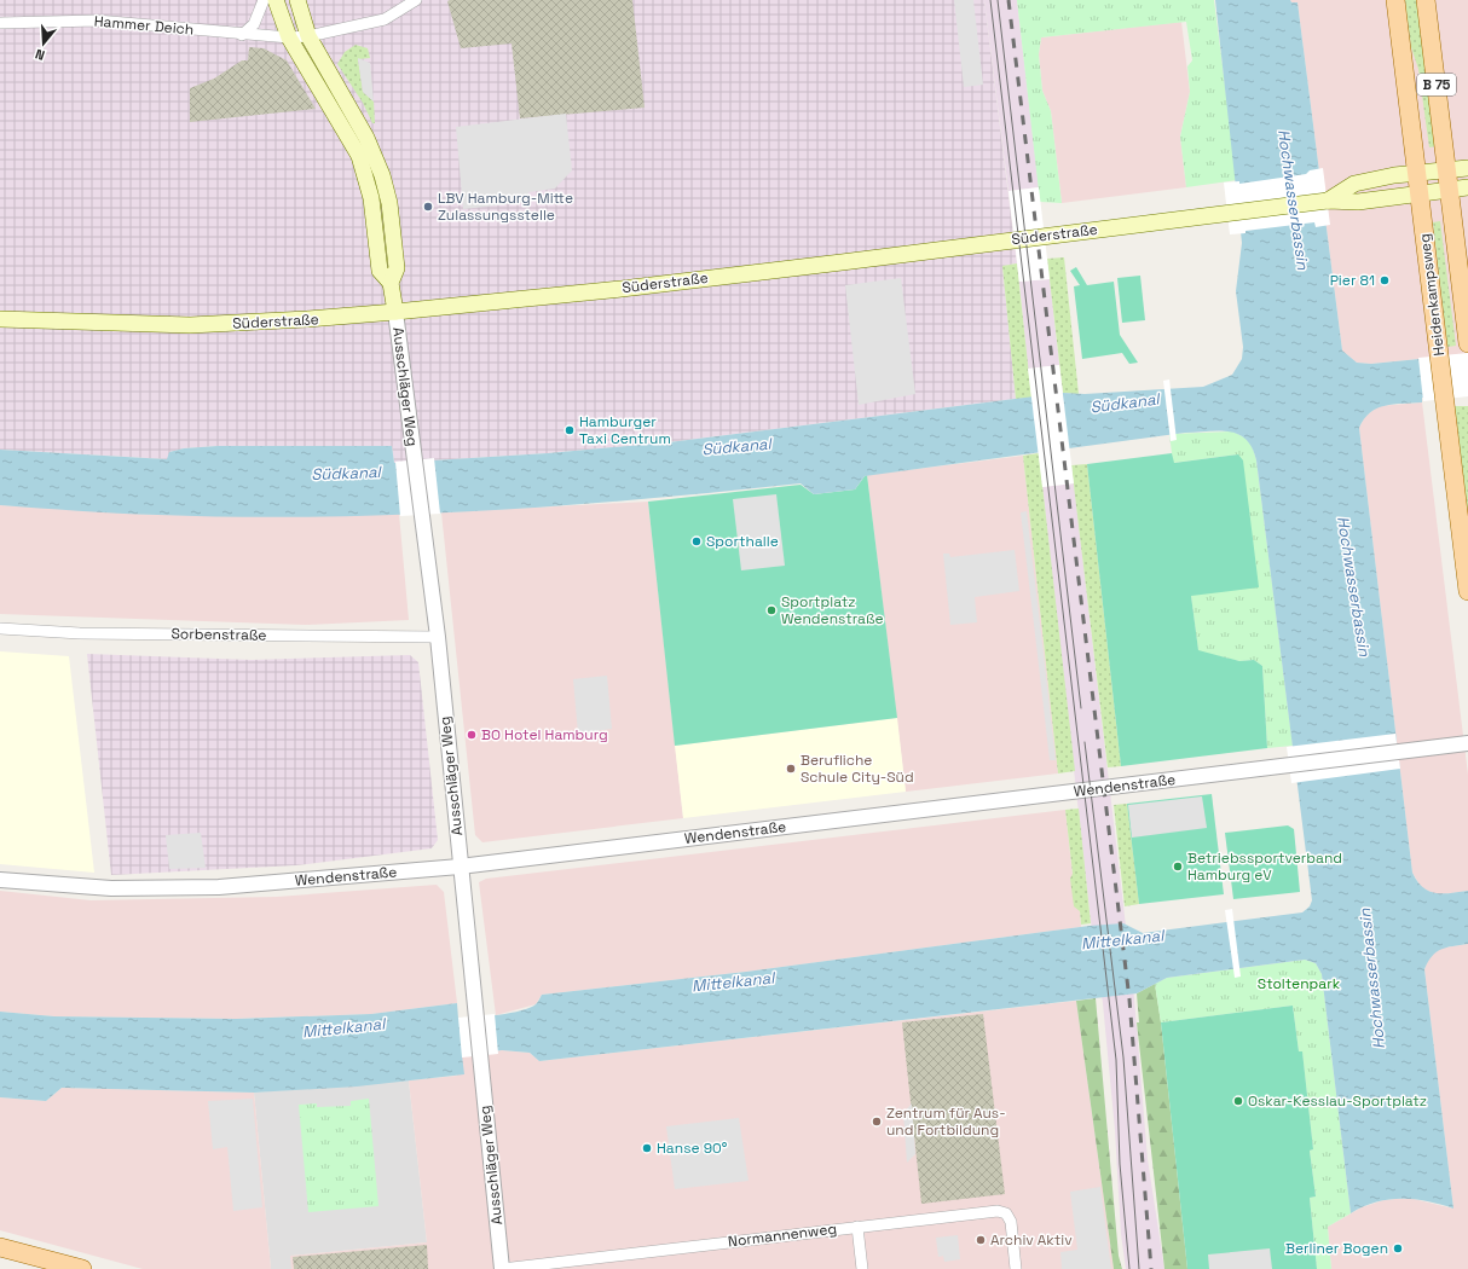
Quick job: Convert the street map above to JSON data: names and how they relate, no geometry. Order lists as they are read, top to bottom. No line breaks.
{"streets":{"main road":["B 75","Süderstraße","Heidenkampsweg","Ausschläger Weg"],"street":["Hammer Deich","Sorbenstraße","Wendenstraße","Normannenweg"]},"crossings":[["Hammer Deich","Ausschläger Weg"],["Süderstraße","Heidenkampsweg"],["Süderstraße","Ausschläger Weg"],["Ausschläger Weg","Sorbenstraße"],["Ausschläger Weg","Wendenstraße"],["Ausschläger Weg","Normannenweg"]],"water":["Hochwasserbassin","Südkanal","Mittelkanal"],"parks":["Stoltenpark"],"places":["LBV Hamburg-Mitte Zulassungsstelle","Pier 81","Hamburger Taxi Centrum","Sporthalle","Sportplatz Wendenstraße","BO Hotel Hamburg","Berufliche Schule City-Süd","Betriebssportverband Hamburg eV","Oskar-Kesslau-Sportplatz","Zentrum für Aus- und Fortbildung","Hanse 90°","Archiv Aktiv","Berliner Bogen"],"north":"bottom"}
